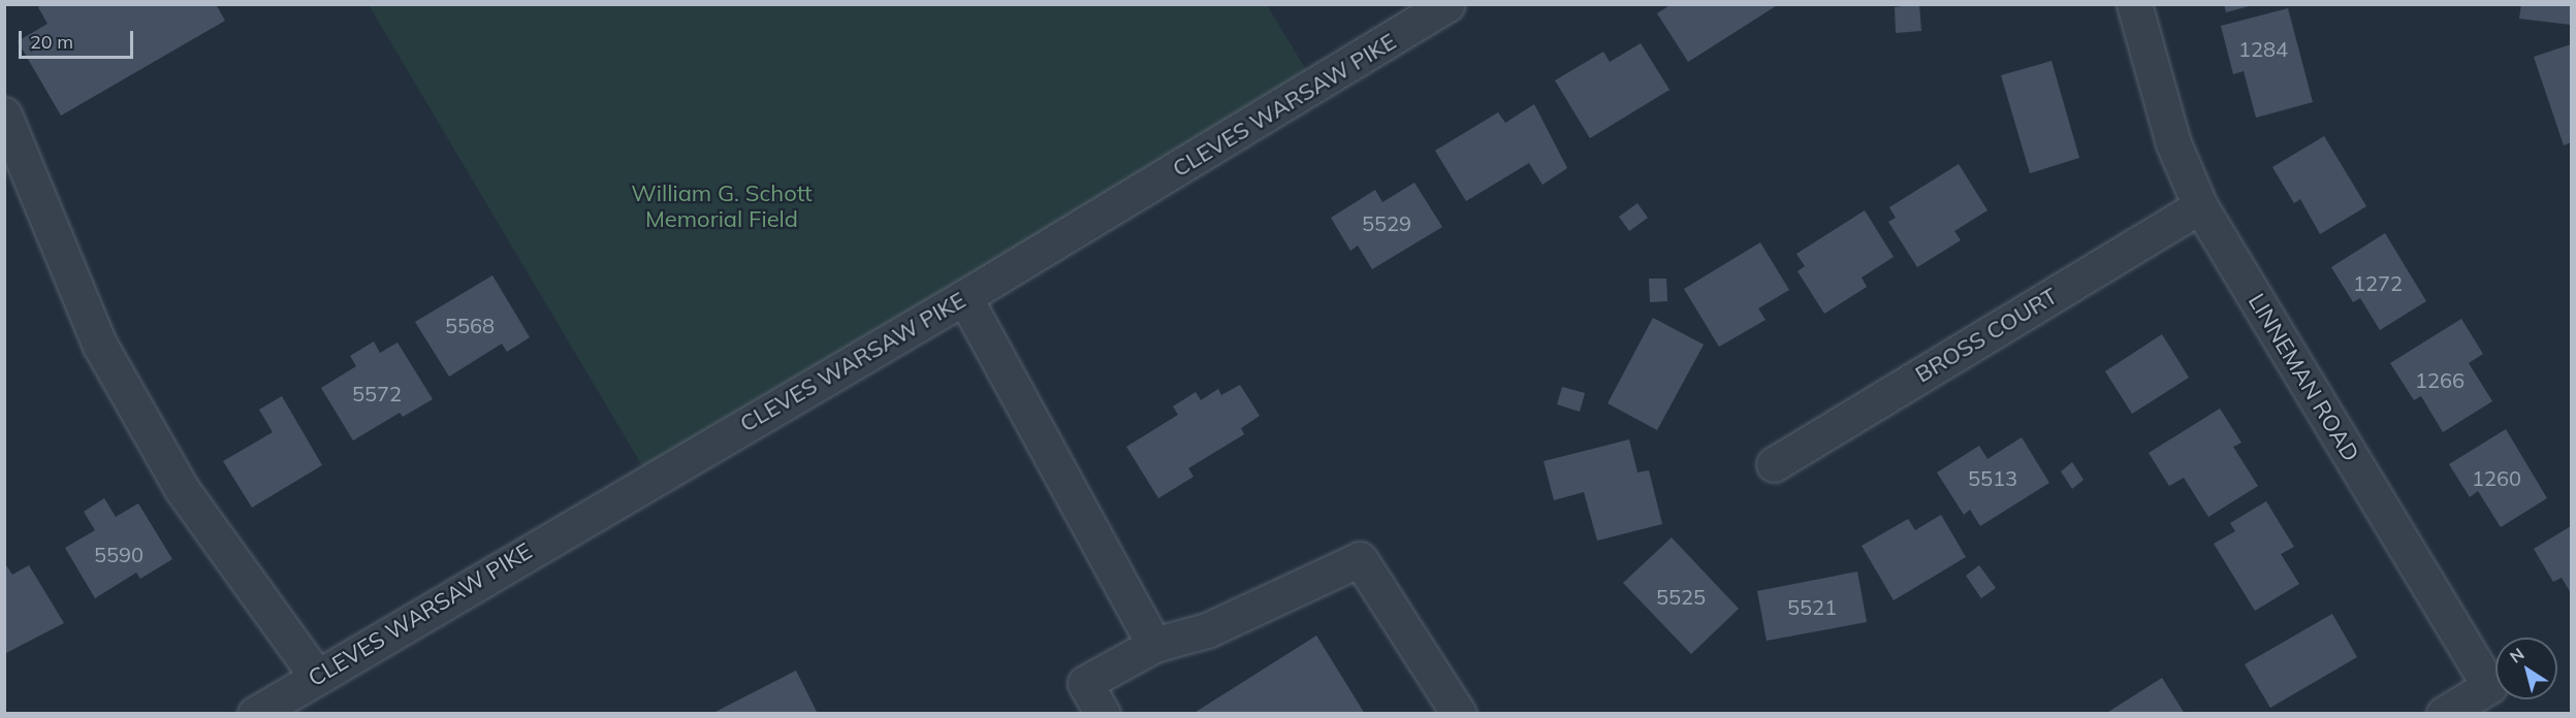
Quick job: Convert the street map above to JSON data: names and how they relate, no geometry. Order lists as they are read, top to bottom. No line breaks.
{"streets":{"street":["CLEVES WARSAW PIKE","BROSS COURT","LINNEMAN ROAD"]},"crossings":[["BROSS COURT","LINNEMAN ROAD"]],"parks":["William G. Schott Memorial Field"],"house_numbers":["1284","5529","1272","5568","1266","5572","5513","1260","5590","5525","5521"],"scale_bar":"20 m","north":"top left"}
